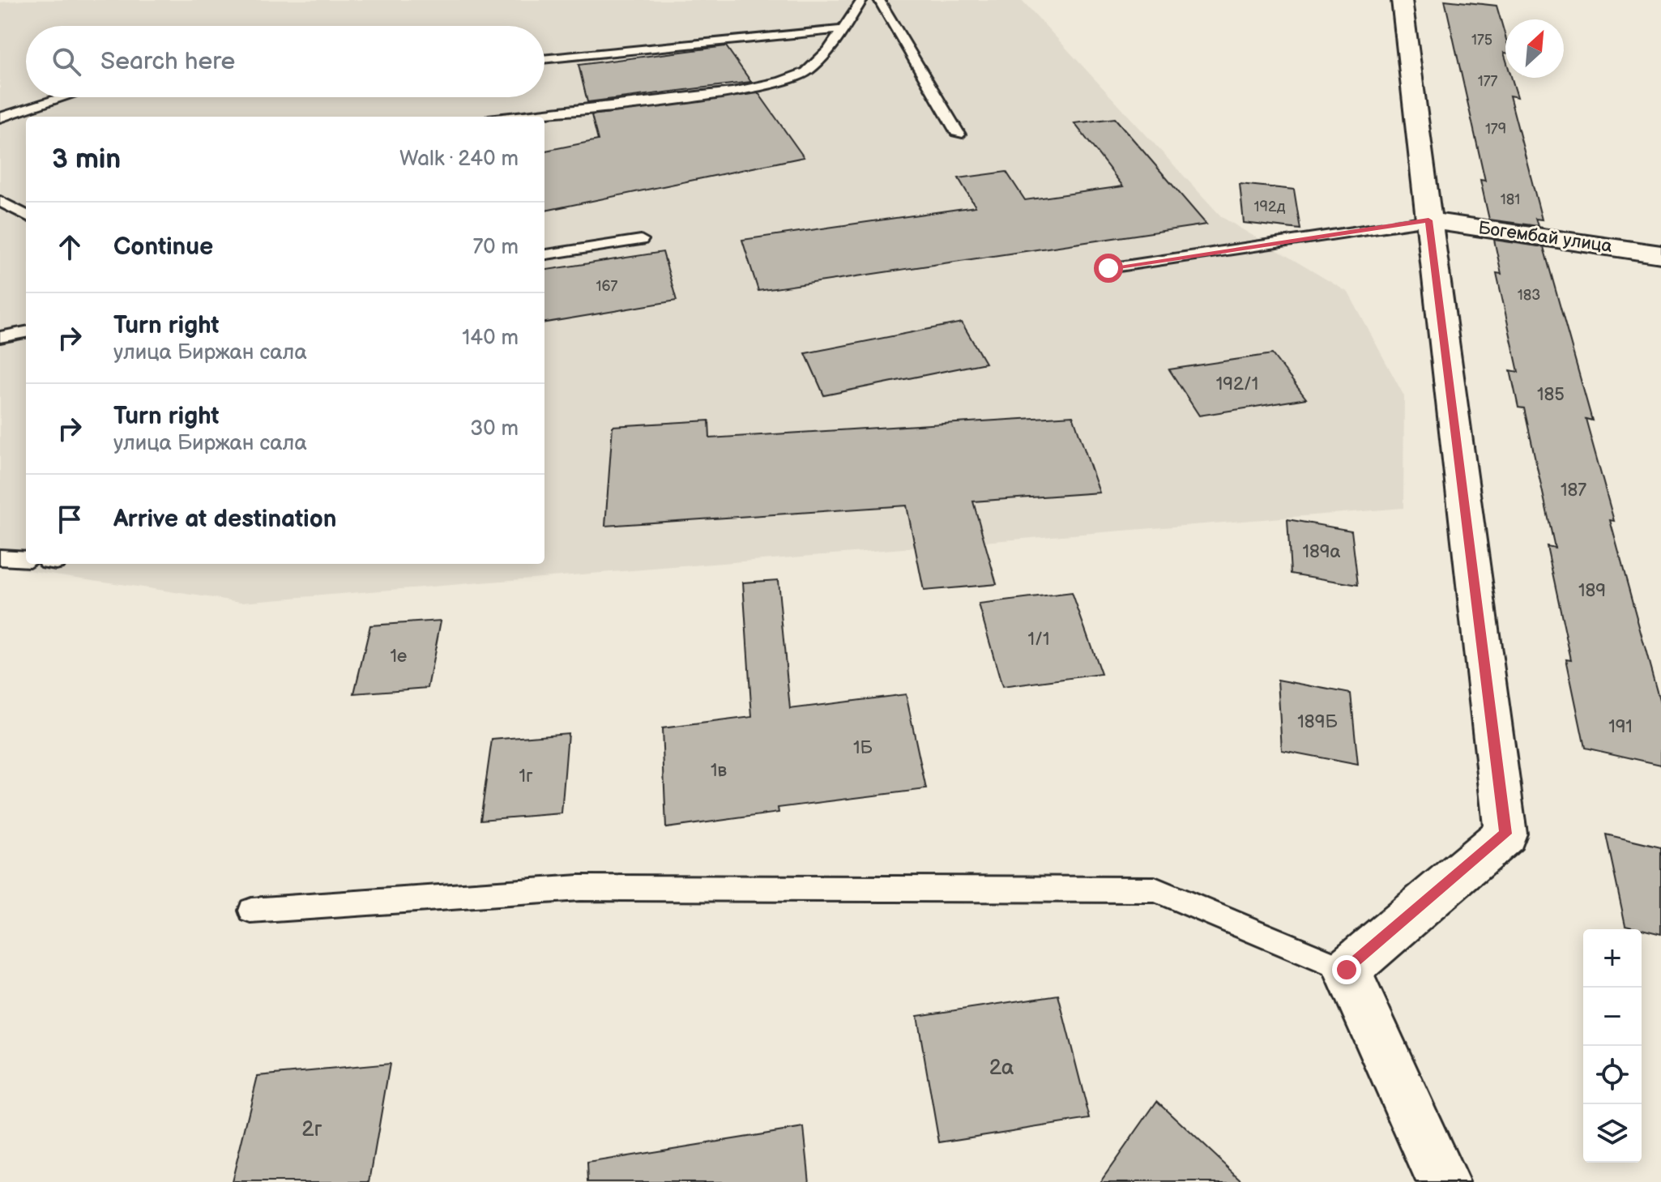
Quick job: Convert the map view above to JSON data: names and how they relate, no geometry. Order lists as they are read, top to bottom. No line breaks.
{"streets":{"street":["Богембай улица"]},"house_numbers":["175","177","179","181","192д","167","183","192/1","185","187","189а","189","1/1","1е","189Б","191","1Б","1в","1г","2а","2г"],"north":"top right","page":{"search":"Search here","heading":["3 min","Walk · 240 m"],"list":[["Continue","70 m"],["Turn right","улица Биржан сала","140 m"],["Turn right","улица Биржан сала","30 m"],"Arrive at destination"],"map_buttons":["+","−"]}}
